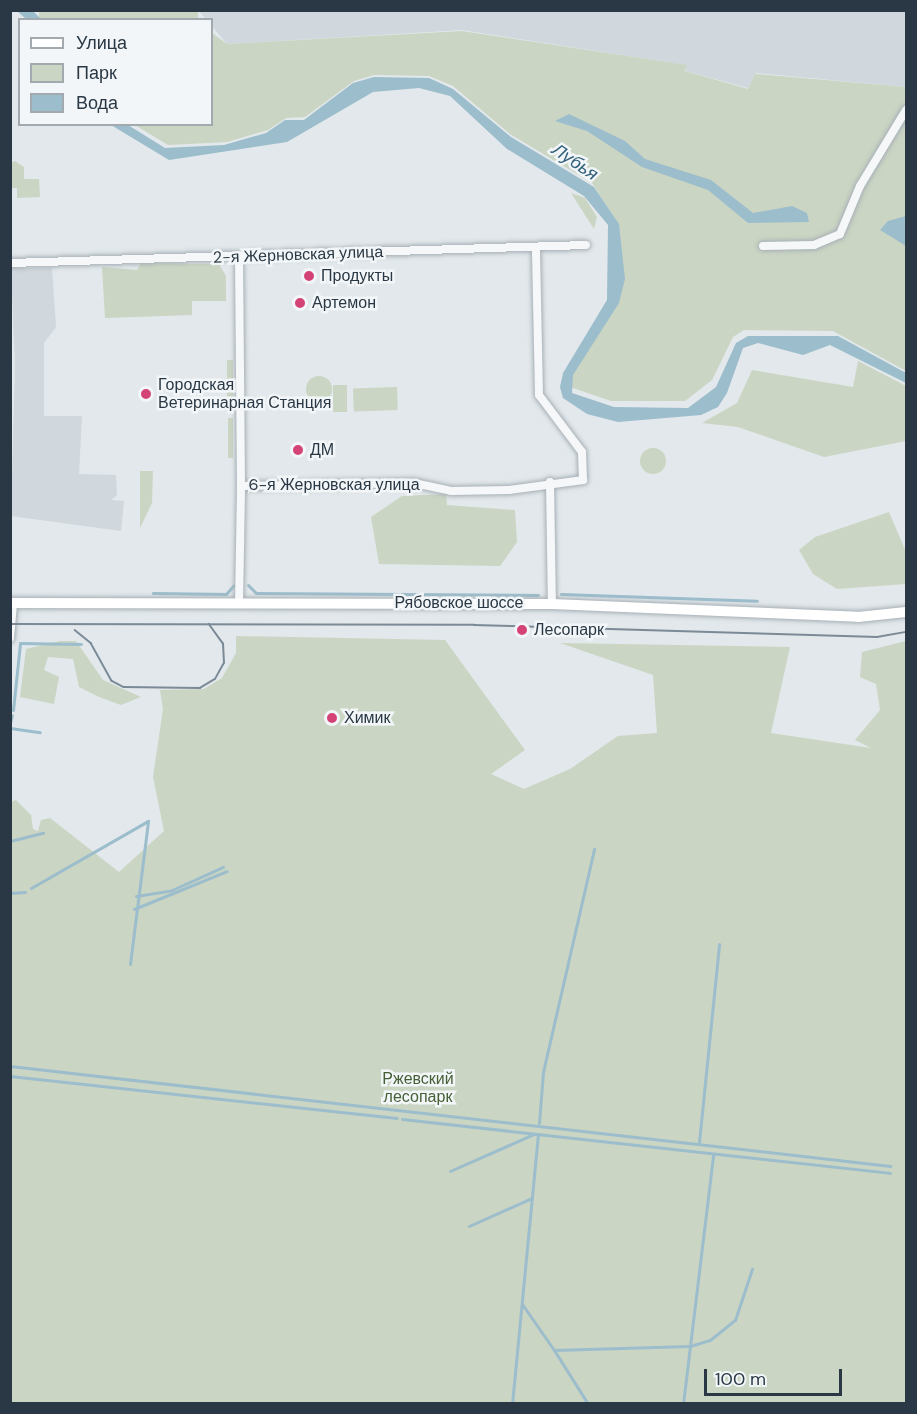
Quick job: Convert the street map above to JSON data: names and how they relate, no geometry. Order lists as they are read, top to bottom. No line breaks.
{"streets":{"main road":["Рябовское шоссе"],"street":["2-я Жерновская улица","6-я Жерновская улица"]},"crossings":[["2-я Жерновская улица","6-я Жерновская улица"]],"water":["Лубья"],"parks":["Ржевский лесопарк"],"places":["Продукты","Артемон","Городская Ветеринарная Станция","ДМ","Лесопарк","Химик"],"legend":["Улица","Парк","Вода"],"scale_bar":"100 m"}
